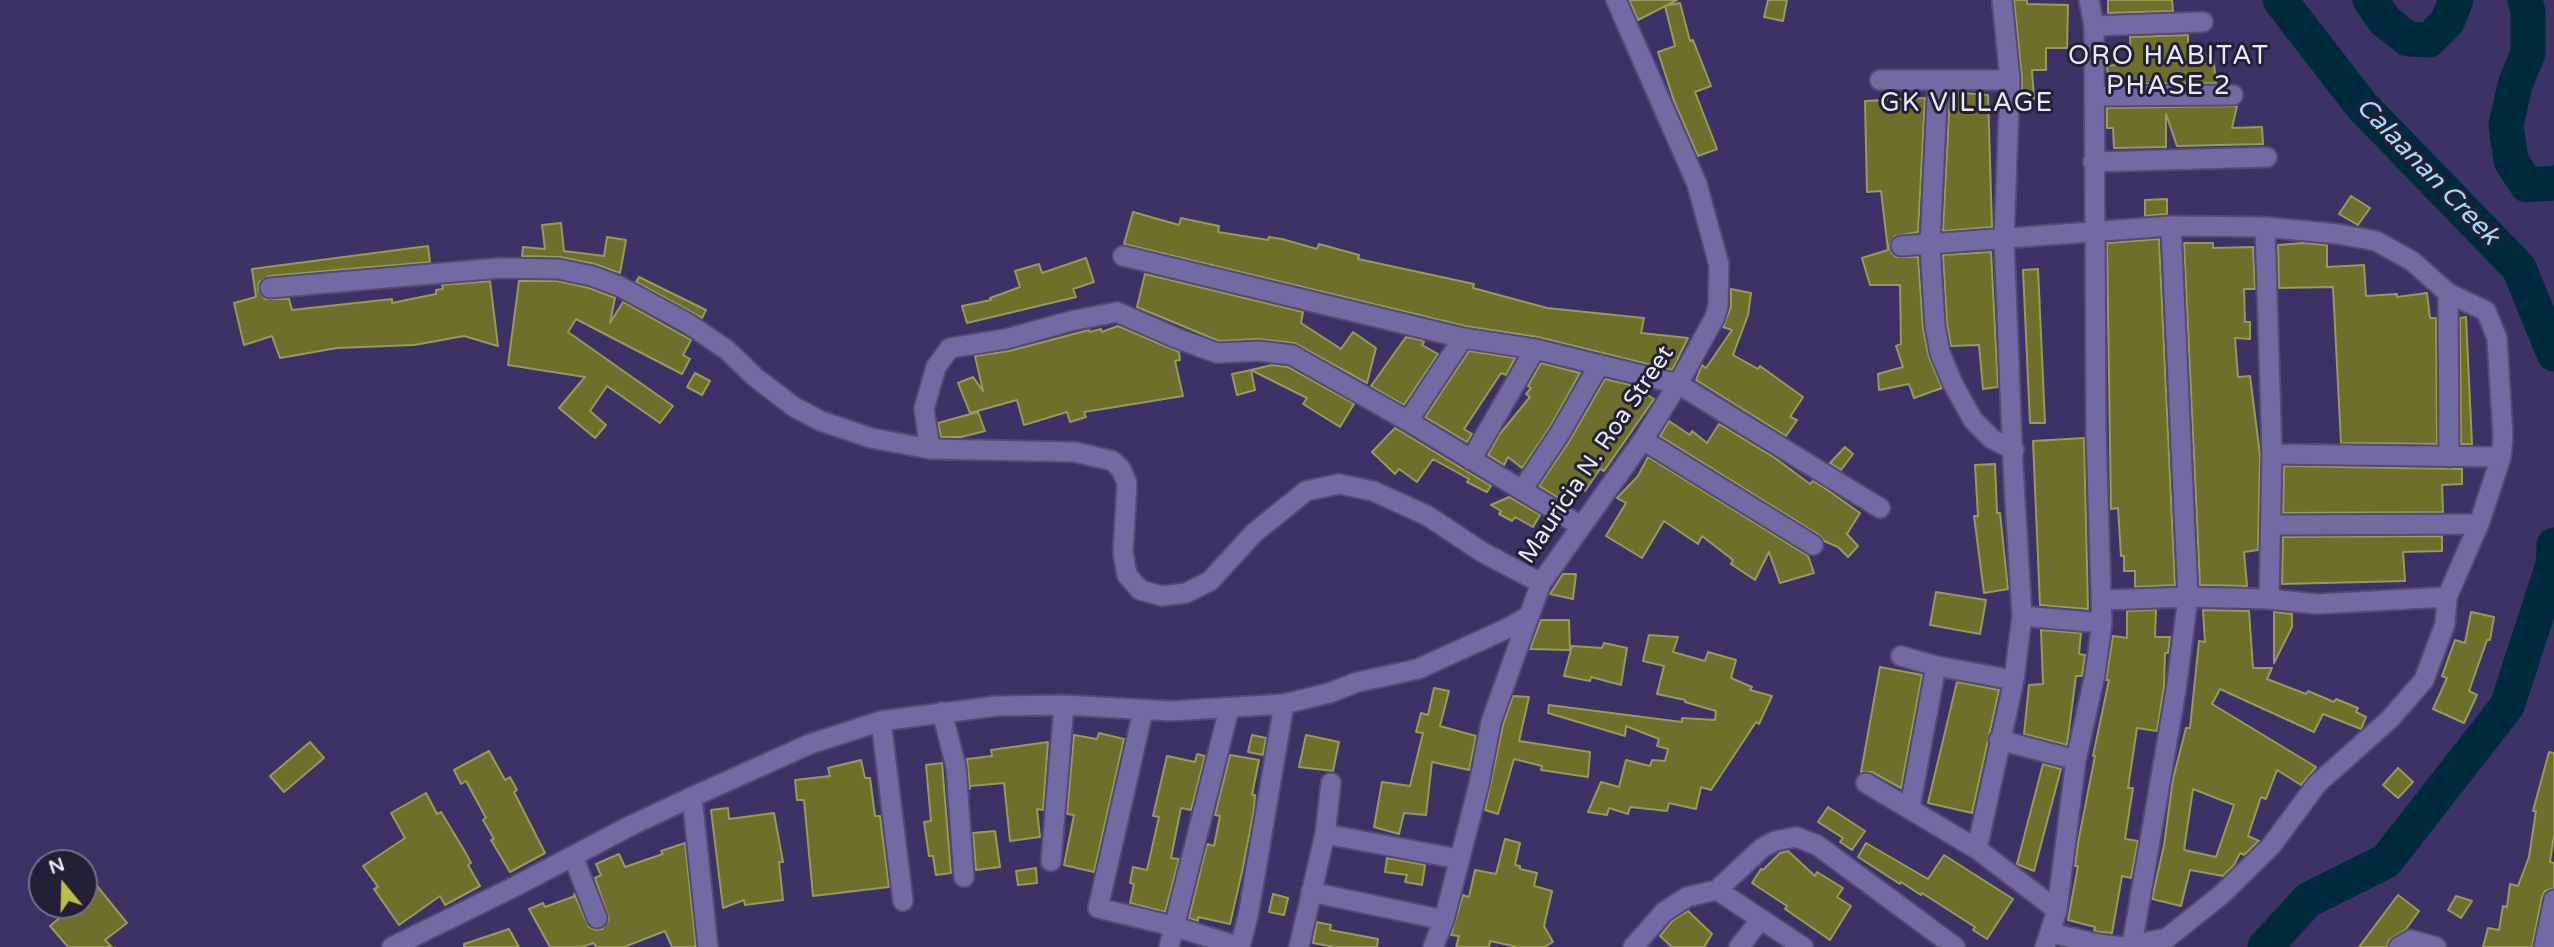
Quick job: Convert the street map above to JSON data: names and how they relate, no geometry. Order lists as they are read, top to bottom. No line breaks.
{"streets":{"street":["Mauricia N. Roa Street"]},"districts":["ORO HABITAT PHASE 2","GK VILLAGE"],"water":["Calaanan Creek"],"north":"top"}
